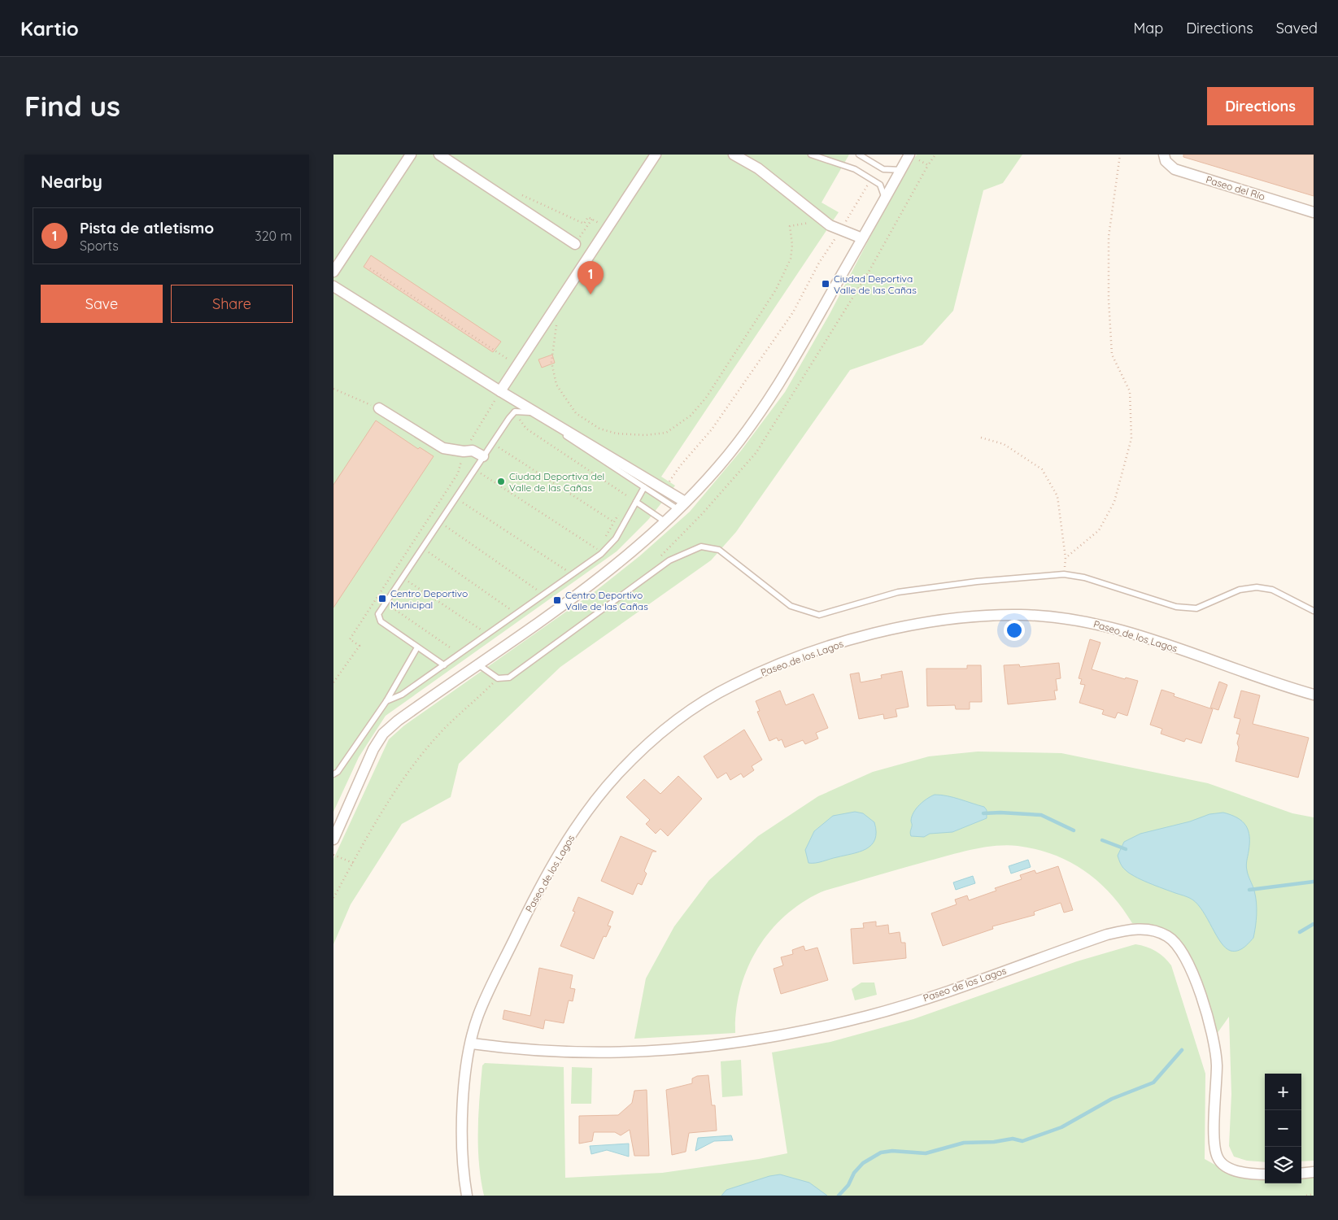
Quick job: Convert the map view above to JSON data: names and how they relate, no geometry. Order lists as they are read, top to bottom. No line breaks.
{"streets":{"street":["Paseo del Río","Paseo de los Lagos"]},"places":{"transit":["Ciudad Deportiva Valle de las Cañas","Centro Deportivo Municipal","Centro Deportivo Valle de las Cañas"],"other":["Ciudad Deportiva del Valle de las Cañas"]},"page":{"header":"Kartio","nav":["Map","Directions","Saved"],"buttons":["Directions",["Save","Share"]],"title":"Find us","heading":"Nearby","list":[{"mark":"1","name":"Pista de atletismo","note":"Sports","value":"320 m"}],"pins":"1","map_buttons":["+","−"]}}
